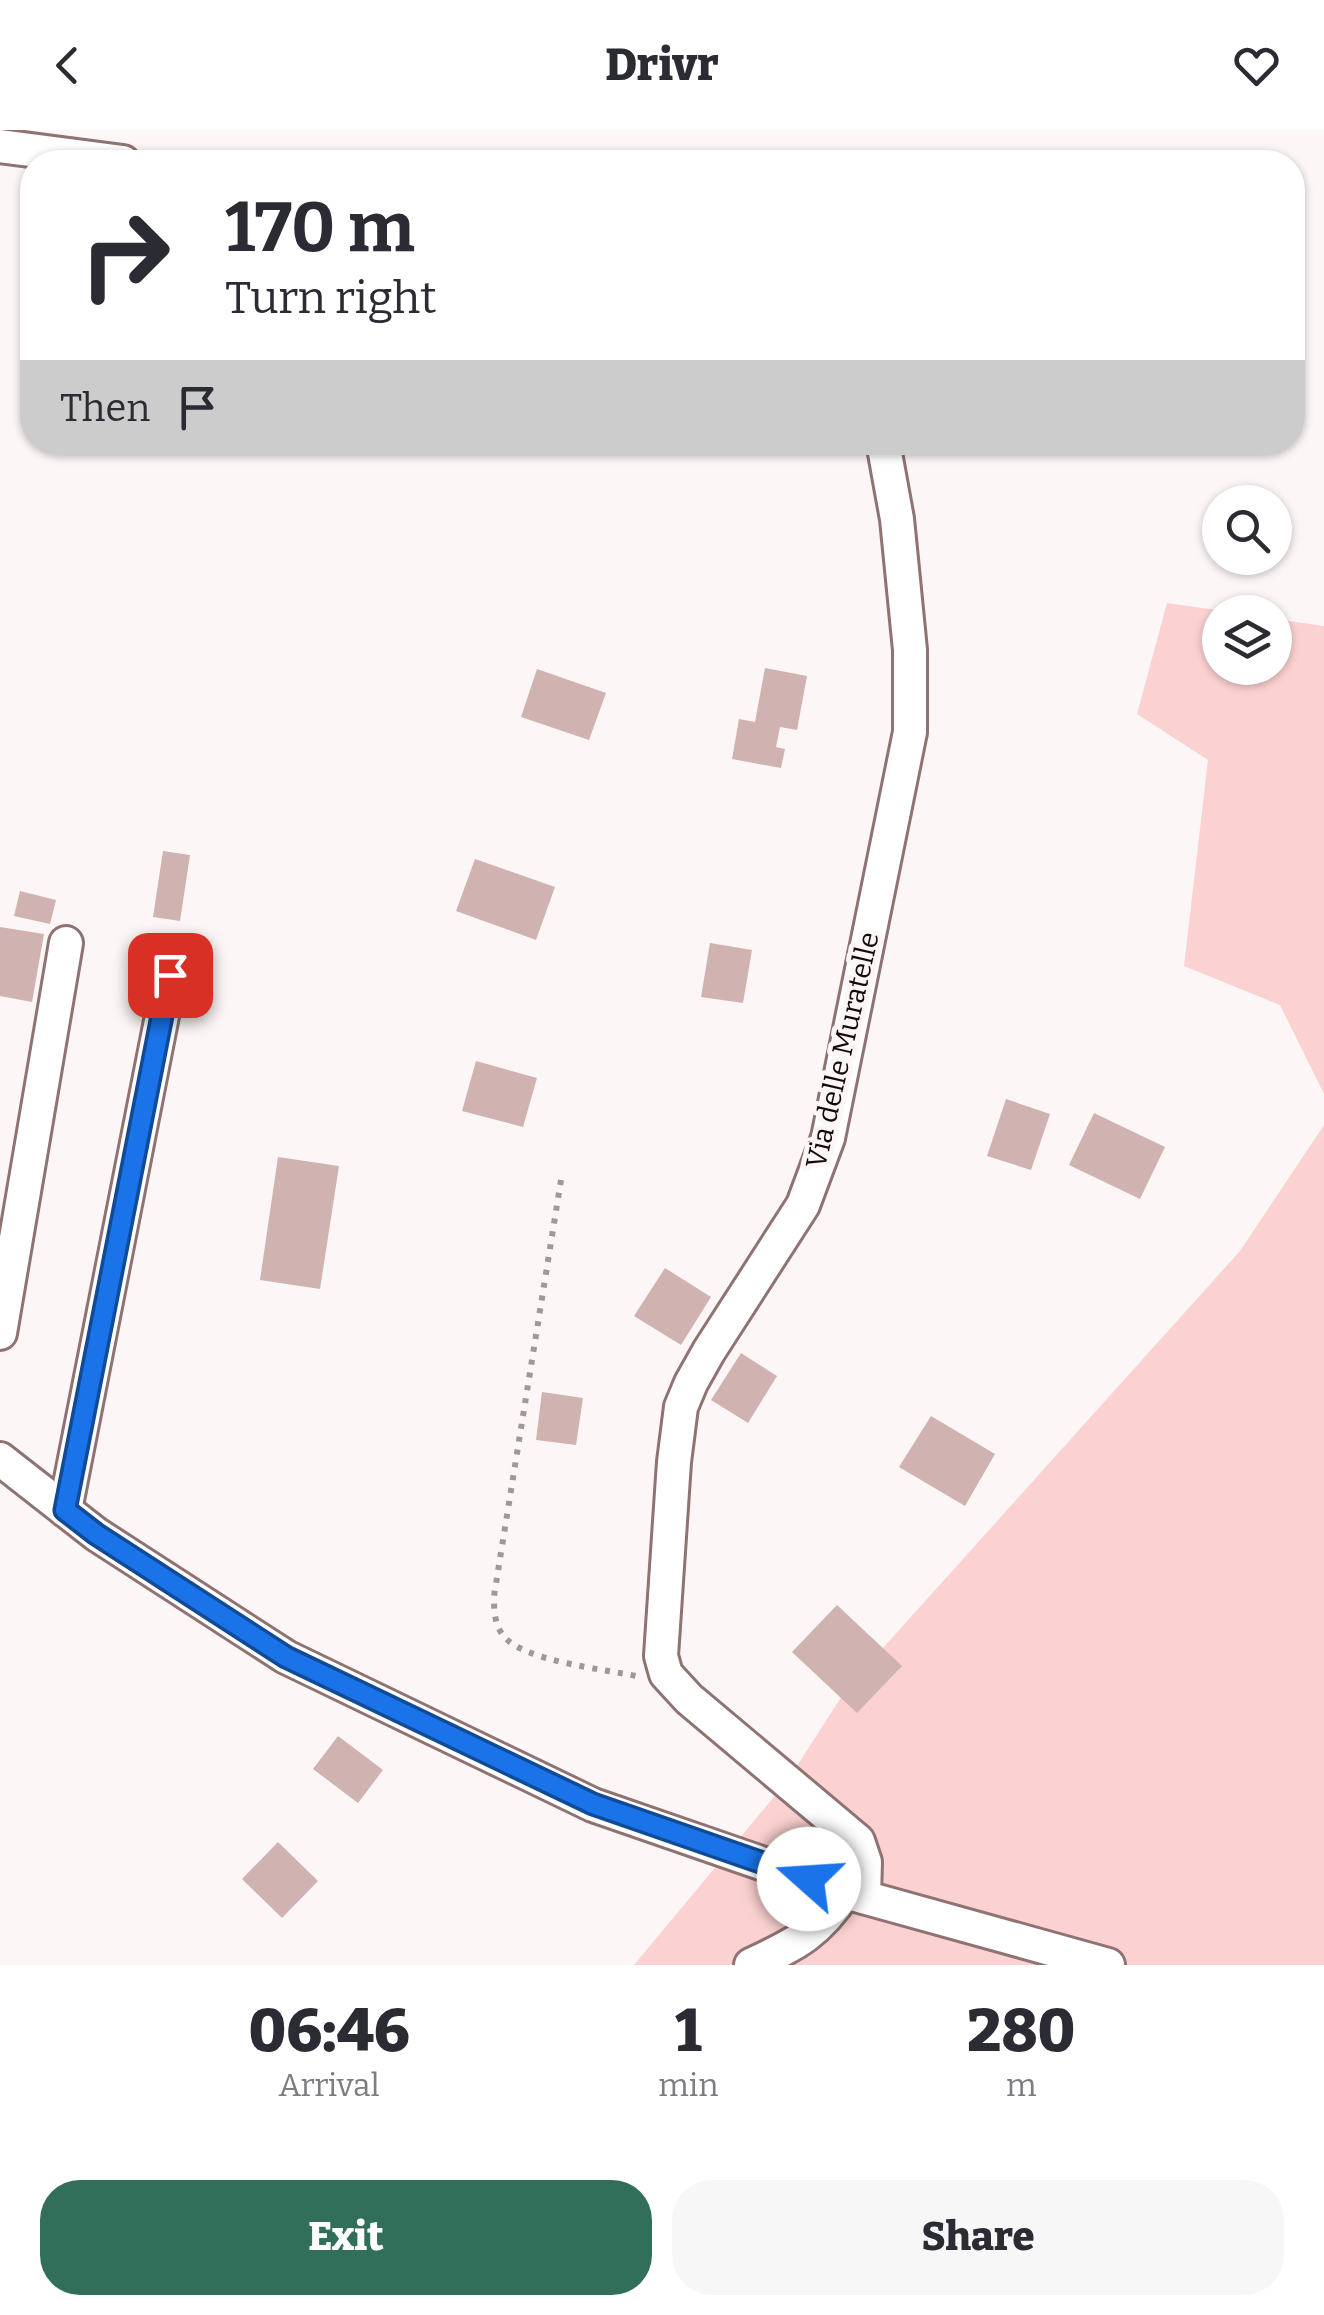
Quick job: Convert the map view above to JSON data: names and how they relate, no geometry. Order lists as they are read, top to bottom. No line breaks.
{"streets":{"street":["Via delle Muratelle"]},"page":{"header":"Drivr","turn":["170 m","Turn right"],"then":"Then","eta":["06:46","Arrival","1","min","280","m"],"buttons":["Exit","Share"]}}
